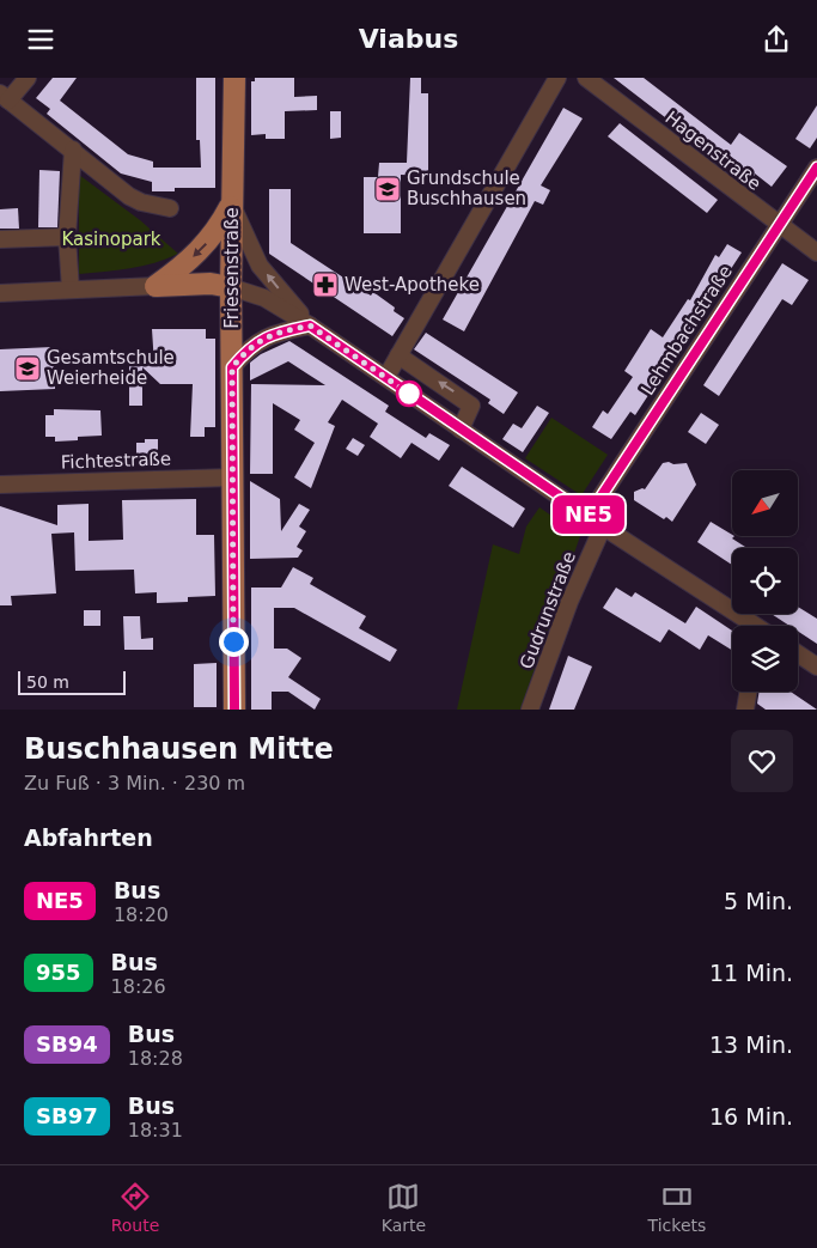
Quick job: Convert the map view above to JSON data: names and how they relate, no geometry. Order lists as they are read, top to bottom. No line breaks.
{"streets":{"main road":["Friesenstraße"],"street":["Hagenstraße","Lehmbachstraße","Fichtestraße","Gudrunstraße"]},"crossings":[["Hagenstraße","Lehmbachstraße"],["Friesenstraße","Fichtestraße"]],"parks":["Kasinopark"],"places":{"school or university":["Grundschule Buschhausen","Gesamtschule Weierheide"],"pharmacy":["West-Apotheke"]},"lines":["bus line NE5"],"scale_bar":"50 m","north":"bottom left","page":{"header":"Viabus","on_map":"NE5","scale":"50 m","heading":[["Buschhausen Mitte","Zu Fuß · 3 Min. · 230 m"],"Abfahrten"],"list":[{"mark":"NE5","name":"Bus","note":"18:20","value":"5 Min."},{"mark":"955","name":"Bus","note":"18:26","value":"11 Min."},{"mark":"SB94","name":"Bus","note":"18:28","value":"13 Min."},{"mark":"SB97","name":"Bus","note":"18:31","value":"16 Min."}],"tabs":["Route","Karte","Tickets"]}}
